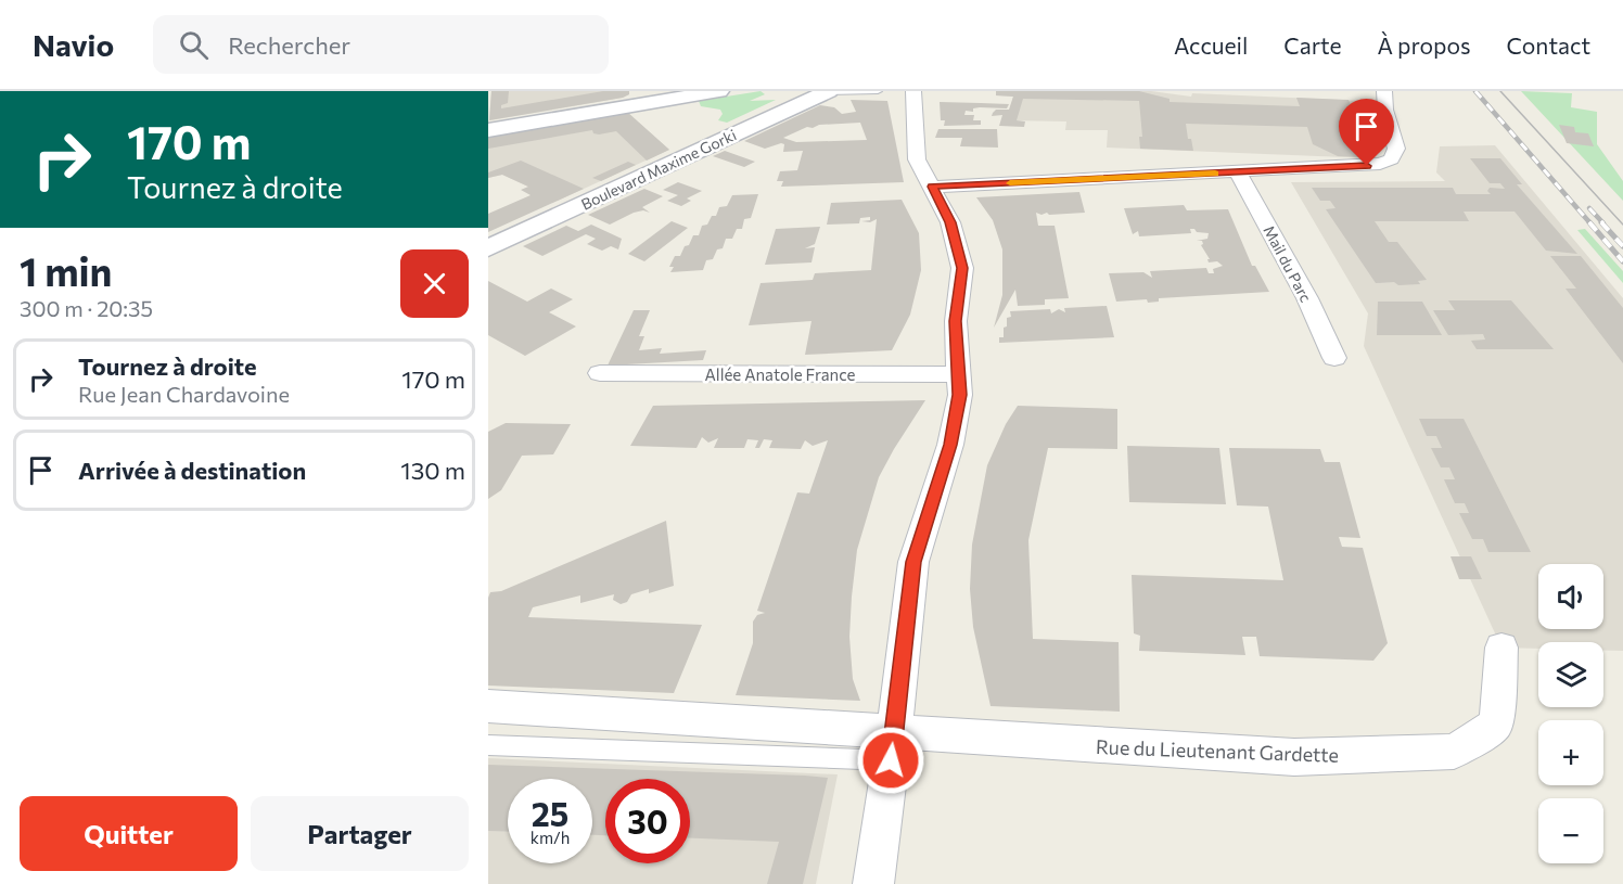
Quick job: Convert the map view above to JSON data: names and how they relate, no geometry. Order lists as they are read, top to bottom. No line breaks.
{"streets":{"main road":["Boulevard Maxime Gorki"],"street":["Mail du Parc","Allée Anatole France","Rue du Lieutenant Gardette"]},"page":{"header":"Navio","search":"Rechercher","nav":["Accueil","Carte","À propos","Contact"],"turn":["170 m","Tournez à droite"],"heading":["1 min","300 m · 20:35"],"list":[{"name":"Tournez à droite","note":"Rue Jean Chardavoine","value":"170 m"},{"name":"Arrivée à destination","value":"130 m"}],"map_buttons":["+","−"],"speed":"25 km/h","limit":"30","buttons":["Quitter","Partager"]}}
